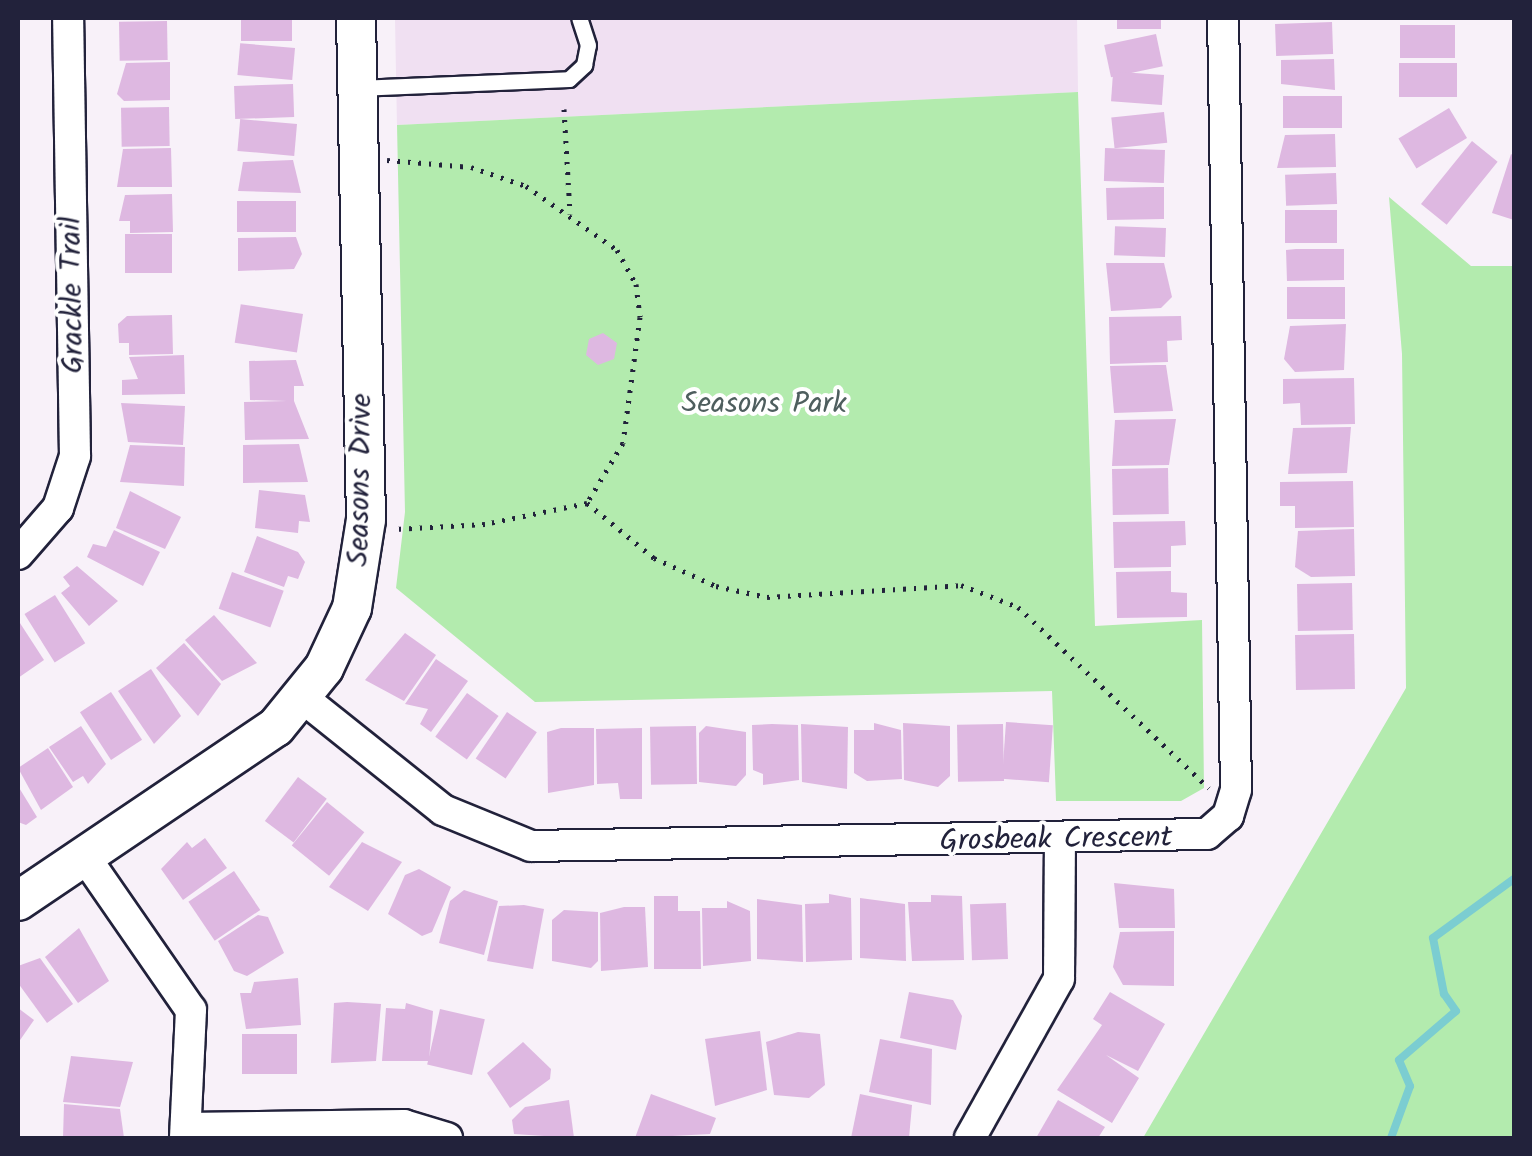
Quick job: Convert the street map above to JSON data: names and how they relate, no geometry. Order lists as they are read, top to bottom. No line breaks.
{"streets":{"street":["Grackle Trail","Seasons Drive","Grosbeak Crescent"]},"crossings":[["Seasons Drive","Grosbeak Crescent"]],"parks":["Seasons Park"]}
